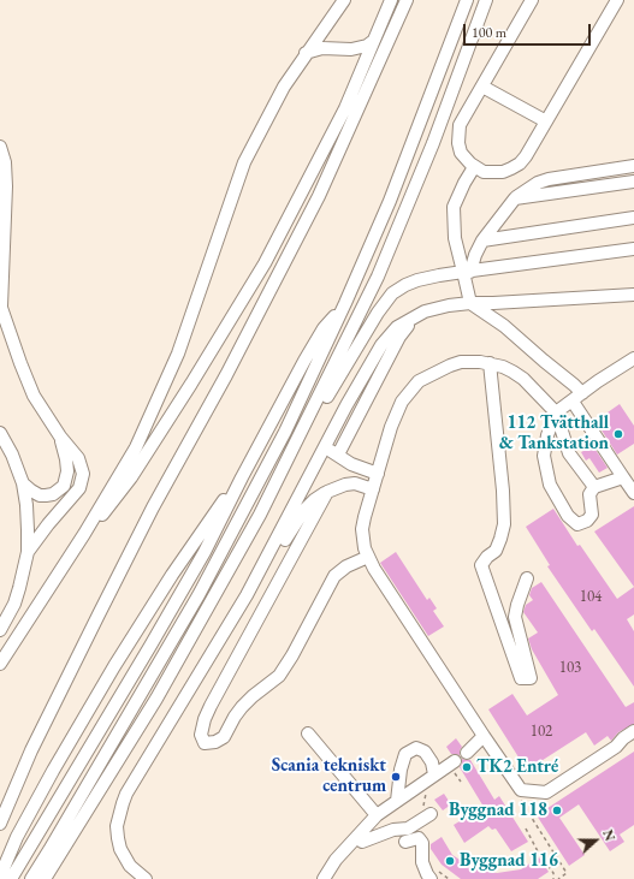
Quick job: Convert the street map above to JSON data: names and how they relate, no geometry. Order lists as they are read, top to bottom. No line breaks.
{"places":["112 Tvätthall & Tankstation","TK2 Entré","Scania tekniskt centrum","Byggnad 118","Byggnad 116"],"house_numbers":["104","103","102"],"scale_bar":"100 m","north":"right"}
